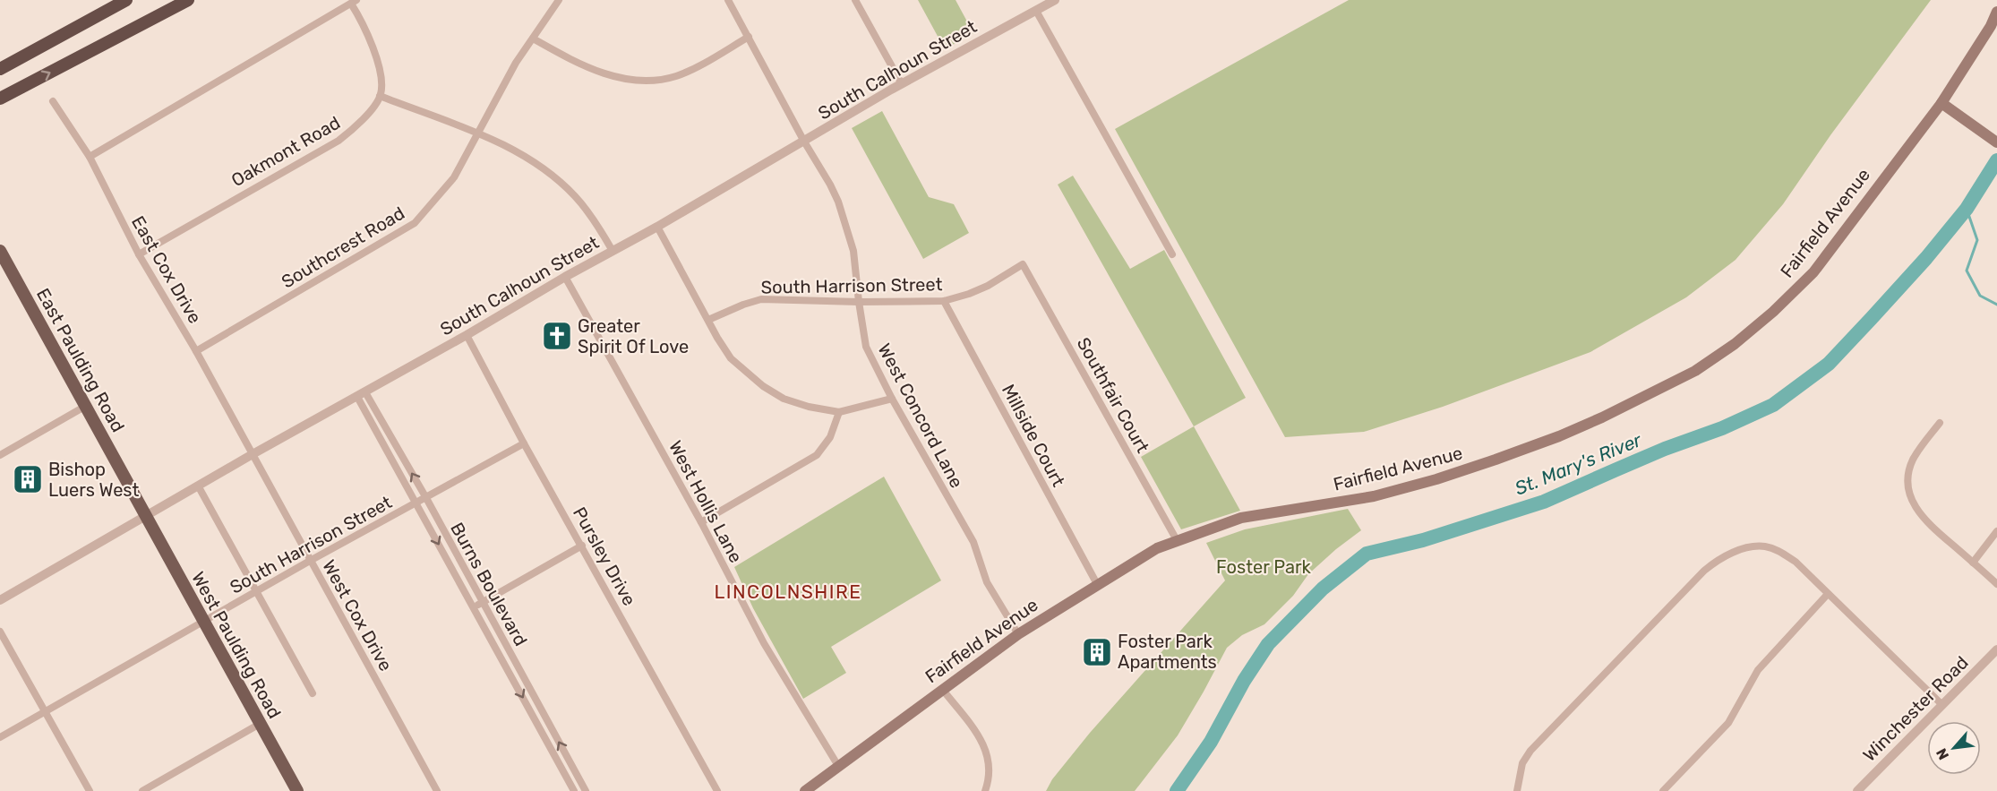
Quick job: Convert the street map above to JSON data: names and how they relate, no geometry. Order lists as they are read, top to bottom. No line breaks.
{"streets":{"main road":["Fairfield Avenue","East Paulding Road","West Paulding Road"],"street":["South Calhoun Street","Oakmont Road","Southcrest Road","East Cox Drive","South Harrison Street","Southfair Court","West Concord Lane","Millside Court","West Hollis Lane","Pursley Drive","Burns Boulevard","West Cox Drive","Winchester Road"]},"crossings":[["South Calhoun Street","East Cox Drive"],["South Calhoun Street","East Paulding Road"],["South Calhoun Street","West Concord Lane"],["South Calhoun Street","West Hollis Lane"],["South Calhoun Street","Pursley Drive"],["South Calhoun Street","Burns Boulevard"],["South Calhoun Street","West Cox Drive"],["South Calhoun Street","West Paulding Road"],["Oakmont Road","East Cox Drive"],["Fairfield Avenue","Southfair Court"],["Fairfield Avenue","West Concord Lane"],["Fairfield Avenue","Millside Court"],["Fairfield Avenue","West Hollis Lane"],["Southcrest Road","East Cox Drive"],["East Cox Drive","West Cox Drive"],["South Harrison Street","Southfair Court"],["South Harrison Street","West Concord Lane"],["South Harrison Street","Millside Court"],["South Harrison Street","Pursley Drive"],["South Harrison Street","Burns Boulevard"],["South Harrison Street","West Cox Drive"],["South Harrison Street","West Paulding Road"],["East Paulding Road","West Paulding Road"]],"districts":["LINCOLNSHIRE"],"water":["St. Mary's River"],"parks":["Foster Park"],"places":{"church":["Greater Spirit Of Love"],"building":["Bishop Luers West","Foster Park Apartments"]},"north":"bottom left"}
